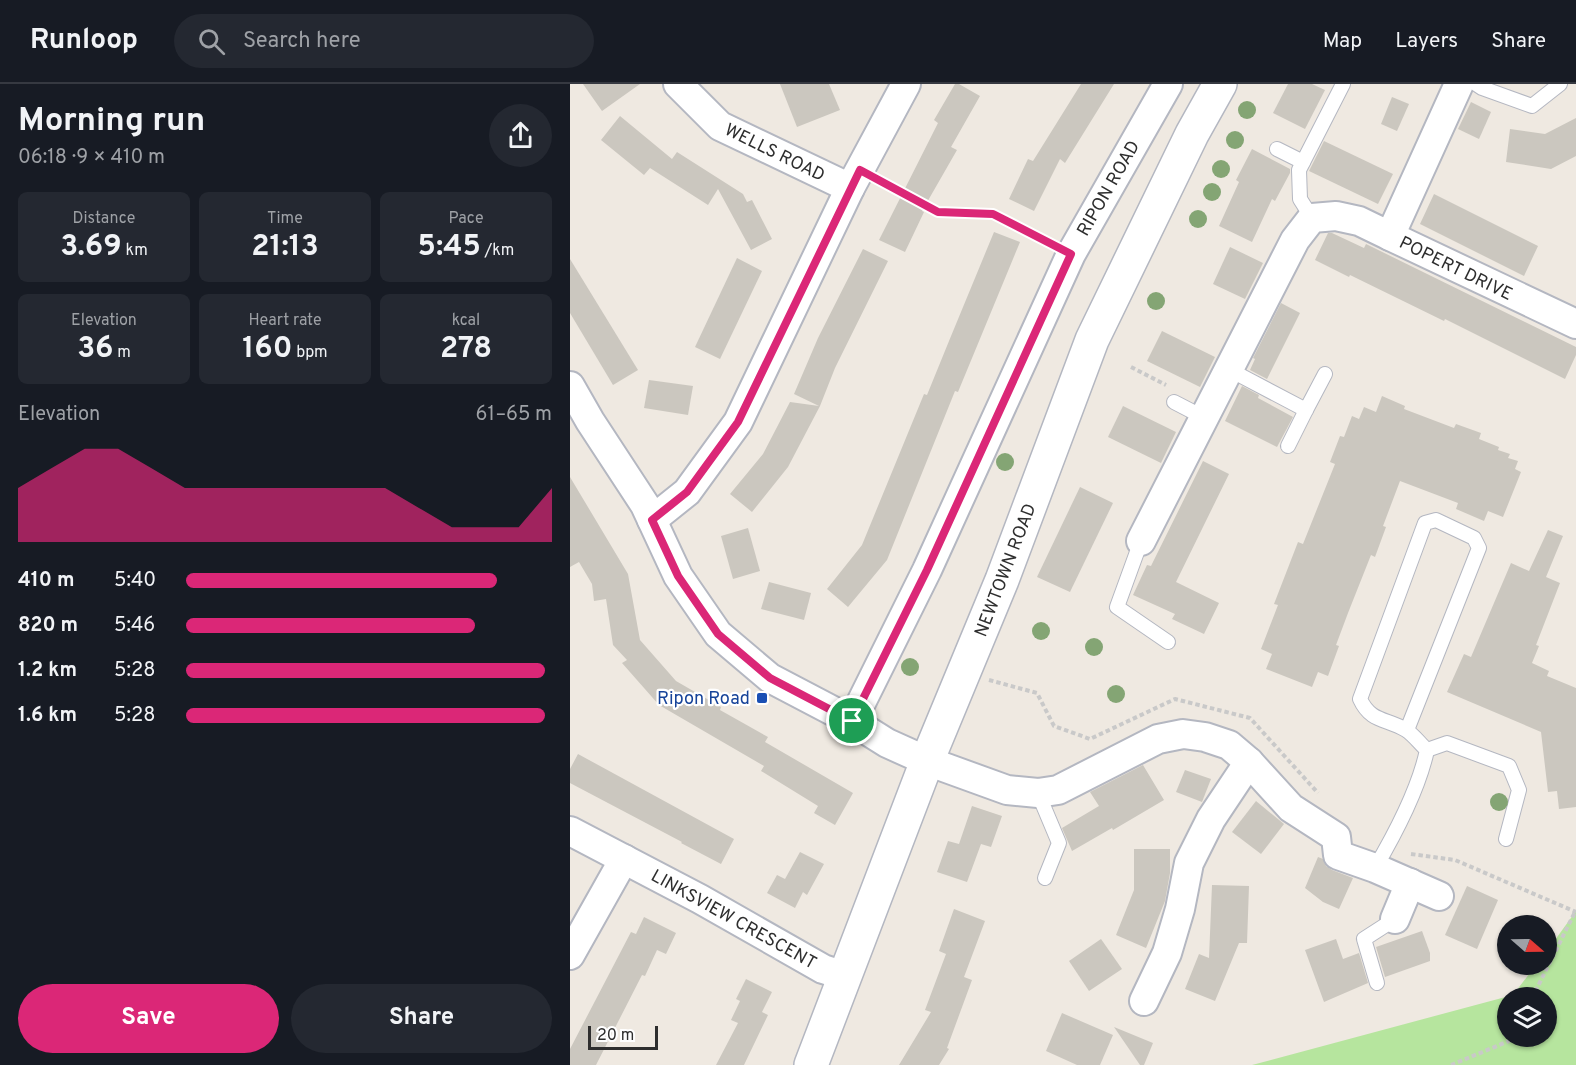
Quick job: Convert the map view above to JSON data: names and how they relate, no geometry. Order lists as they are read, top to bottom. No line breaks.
{"streets":{"main road":["NEWTOWN ROAD"],"street":["WELLS ROAD","RIPON ROAD","POPERT DRIVE","LINKSVIEW CRESCENT"]},"crossings":[["NEWTOWN ROAD","LINKSVIEW CRESCENT"]],"places":{"transit":["Ripon Road"]},"scale_bar":"20 m","north":"right","page":{"header":"Runloop","search":"Search here","nav":["Map","Layers","Share"],"heading":["Morning run","06:18 · 9 × 410 m"],"stats":[["Distance","3.69 km"],["Time","21:13"],["Pace","5:45 /km"],["Elevation","36 m"],["Heart rate","160 bpm"],["kcal","278"]],"chart":["Elevation","61–65 m"],"list":[{"name":"410 m","note":"5:40"},{"name":"820 m","note":"5:46"},{"name":"1.2 km","note":"5:28"},{"name":"1.6 km","note":"5:28"}],"buttons":["Save","Share"],"scale":"20 m"}}
